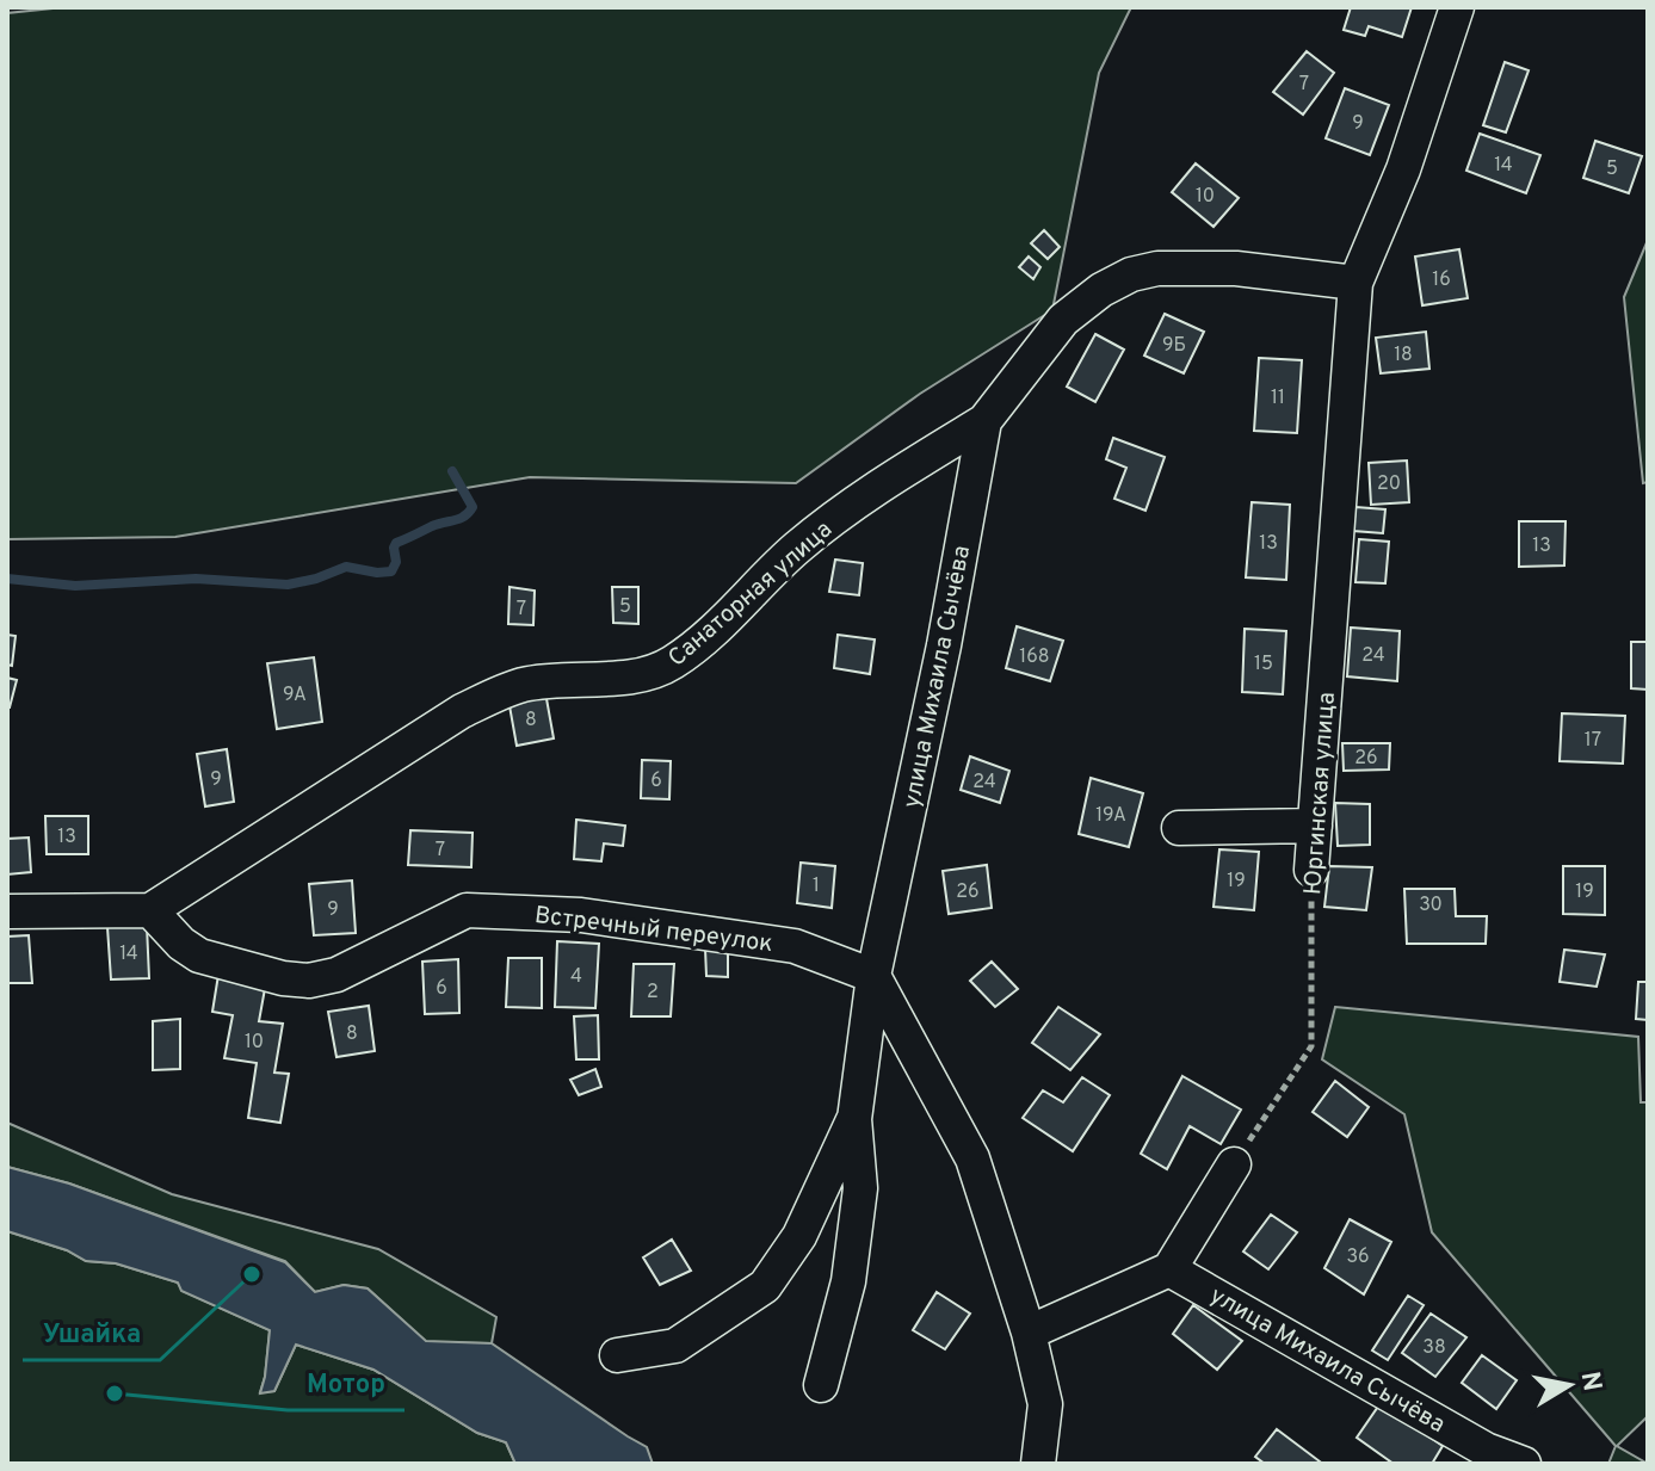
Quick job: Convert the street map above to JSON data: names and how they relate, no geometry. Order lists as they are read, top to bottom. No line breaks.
{"streets":{"street":["Санаторная улица","улица Михаила Сычёва","Юргинская улица","Встречный переулок"]},"crossings":[["Санаторная улица","улица Михаила Сычёва"],["Санаторная улица","Встречный переулок"],["улица Михаила Сычёва","Юргинская улица"],["улица Михаила Сычёва","Встречный переулок"]],"places":["Ушайка","Мотор"],"house_numbers":["7","9","14","5","10","16","9Б","18","11","20","13","13","5","7","24","168","15","9А","8","17","26","9","6","24","19А","13","7","19","1","26","19","30","9","14","4","6","2","8","10","36","38"],"north":"right"}
